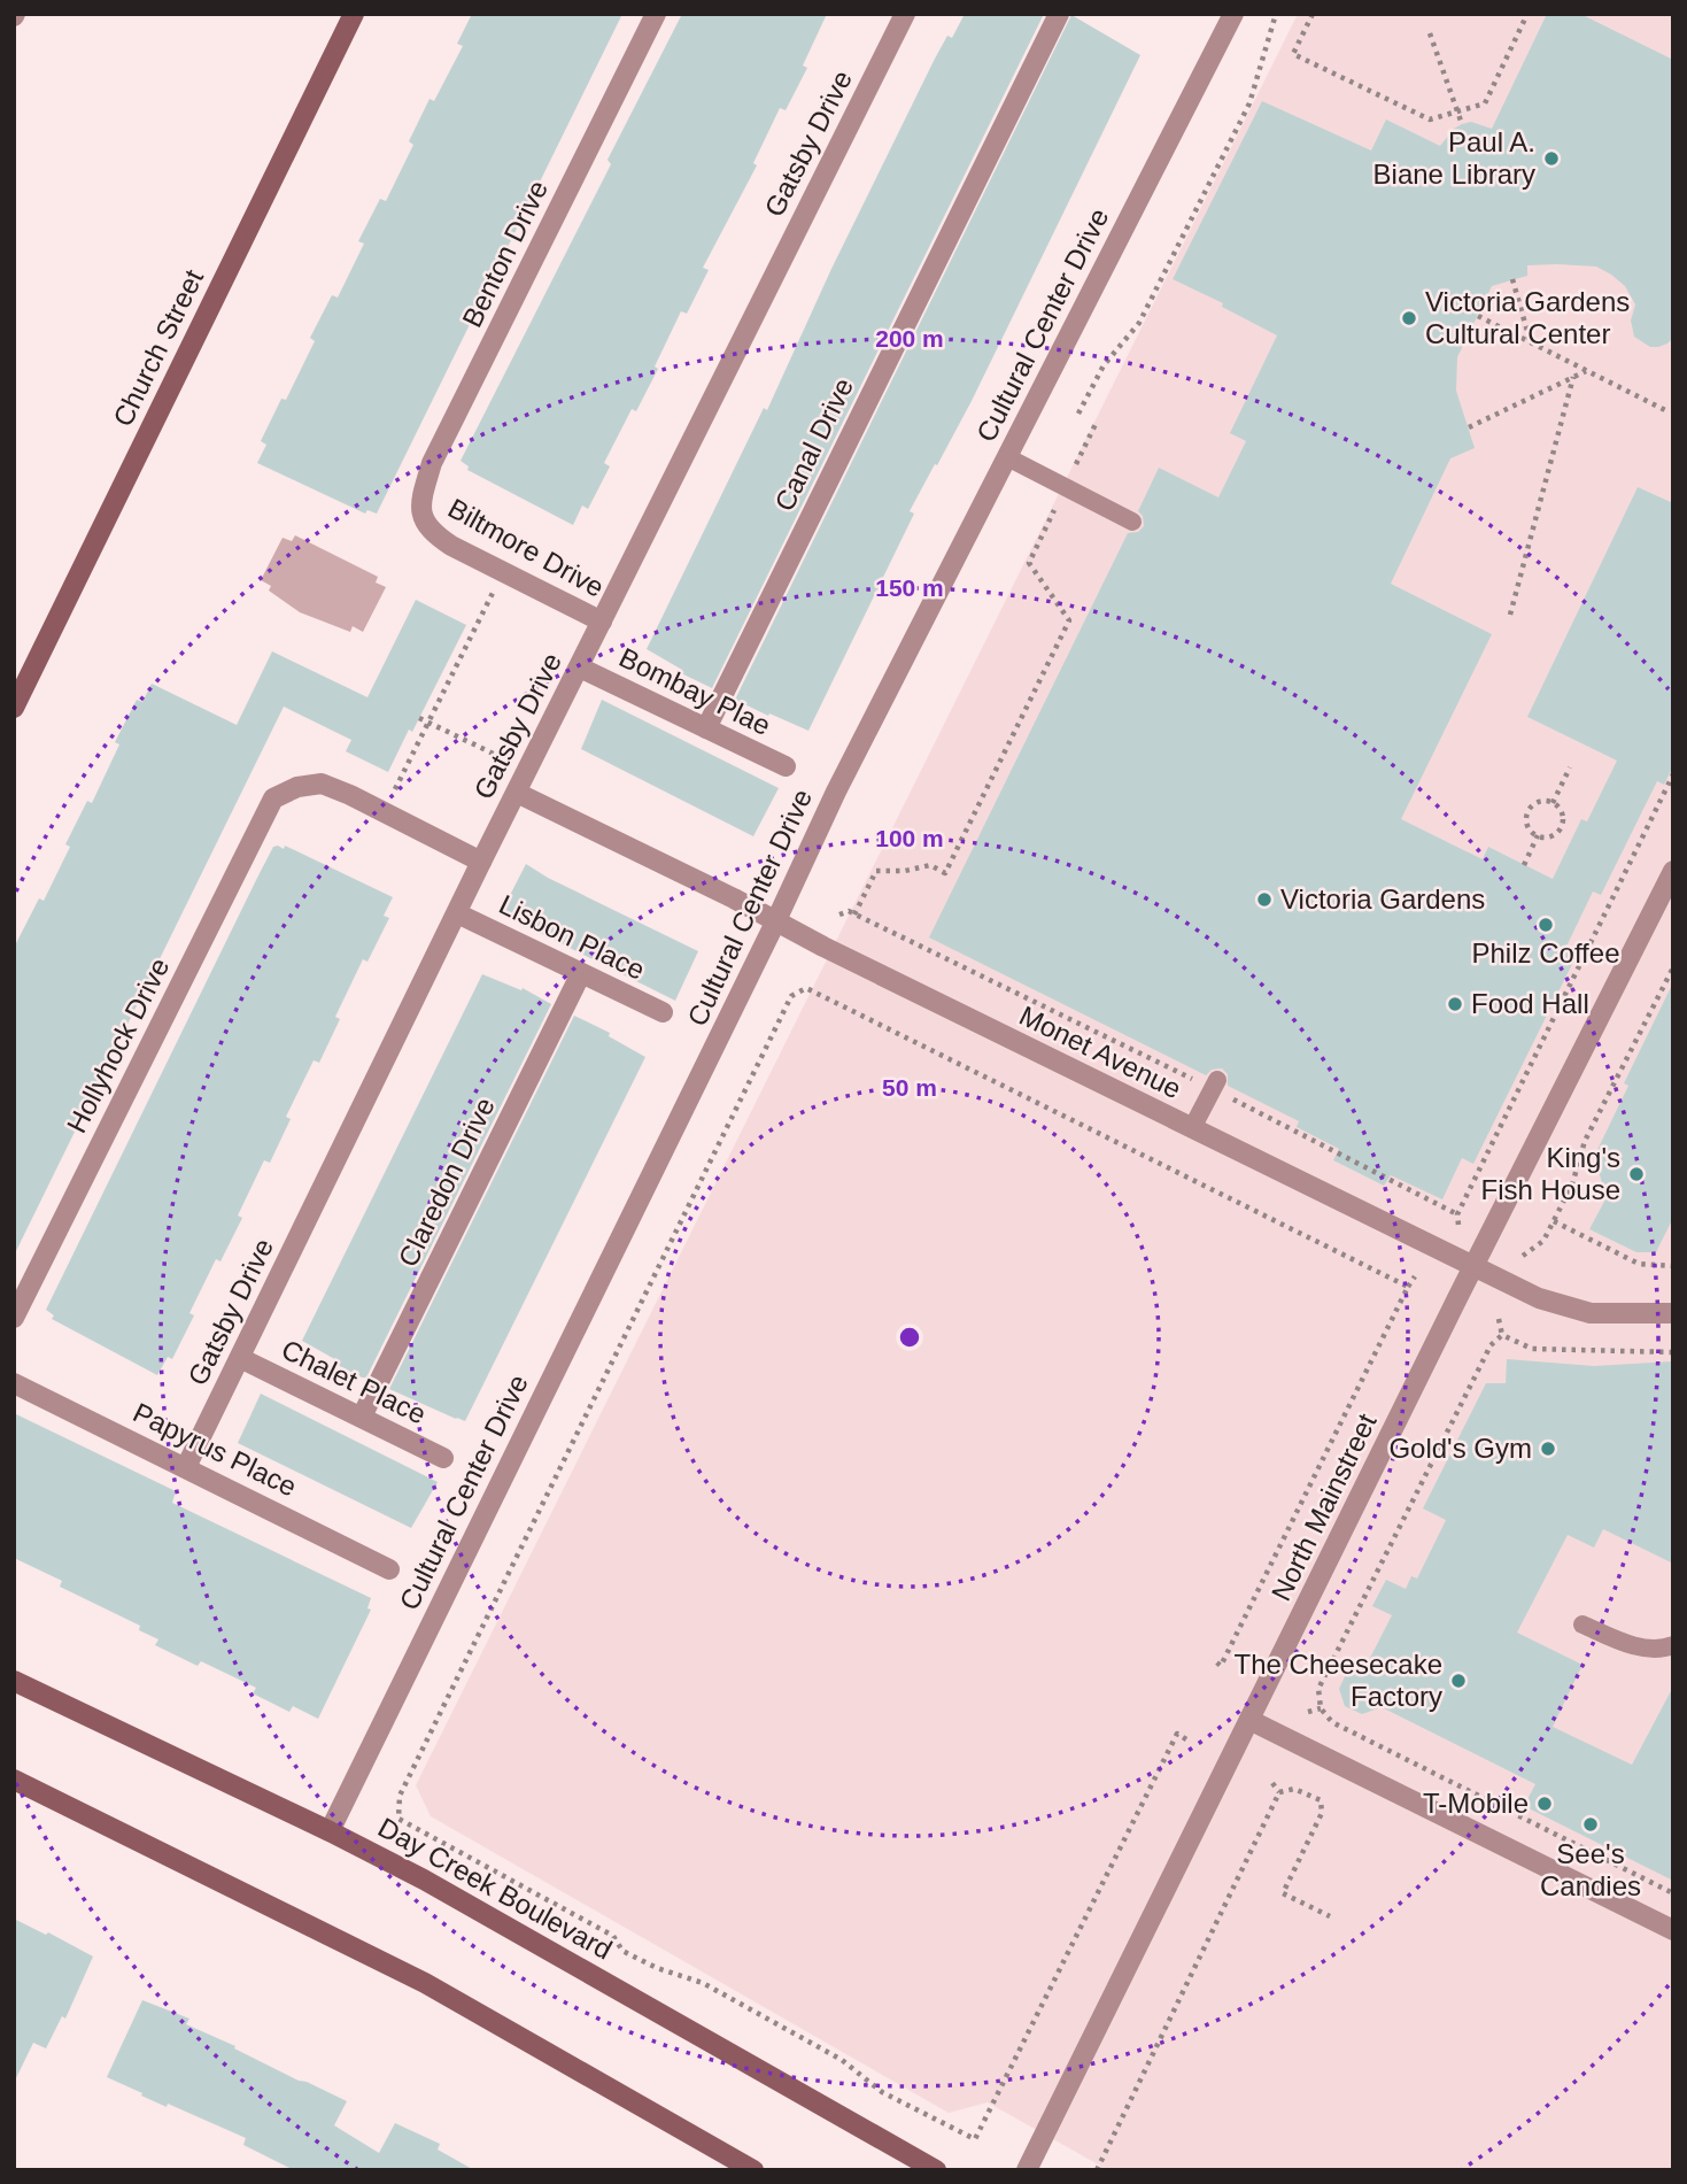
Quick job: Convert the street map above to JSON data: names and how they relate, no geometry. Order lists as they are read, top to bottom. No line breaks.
{"streets":{"main road":["Church Street","Day Creek Boulevard"],"street":["Gatsby Drive","Benton Drive","Cultural Center Drive","Canal Drive","Biltmore Drive","Bombay Plae","Lisbon Place","Hollyhock Drive","Monet Avenue","Claredon Drive","Chalet Place","Papyrus Place","North Mainstreet"]},"crossings":[["Gatsby Drive","Biltmore Drive"],["Gatsby Drive","Bombay Plae"],["Gatsby Drive","Lisbon Place"],["Gatsby Drive","Monet Avenue"],["Gatsby Drive","Chalet Place"],["Gatsby Drive","Papyrus Place"],["Benton Drive","Biltmore Drive"],["Cultural Center Drive","Monet Avenue"],["Cultural Center Drive","Day Creek Boulevard"],["Canal Drive","Bombay Plae"],["Lisbon Place","Claredon Drive"],["Monet Avenue","North Mainstreet"],["Claredon Drive","Chalet Place"]],"places":["Paul A. Biane Library","Victoria Gardens Cultural Center","Victoria Gardens","Philz Coffee","Food Hall","King's Fish House","Gold's Gym","The Cheesecake Factory","T-Mobile","See's Candies"],"rings":["200 m","150 m","100 m","50 m"]}
